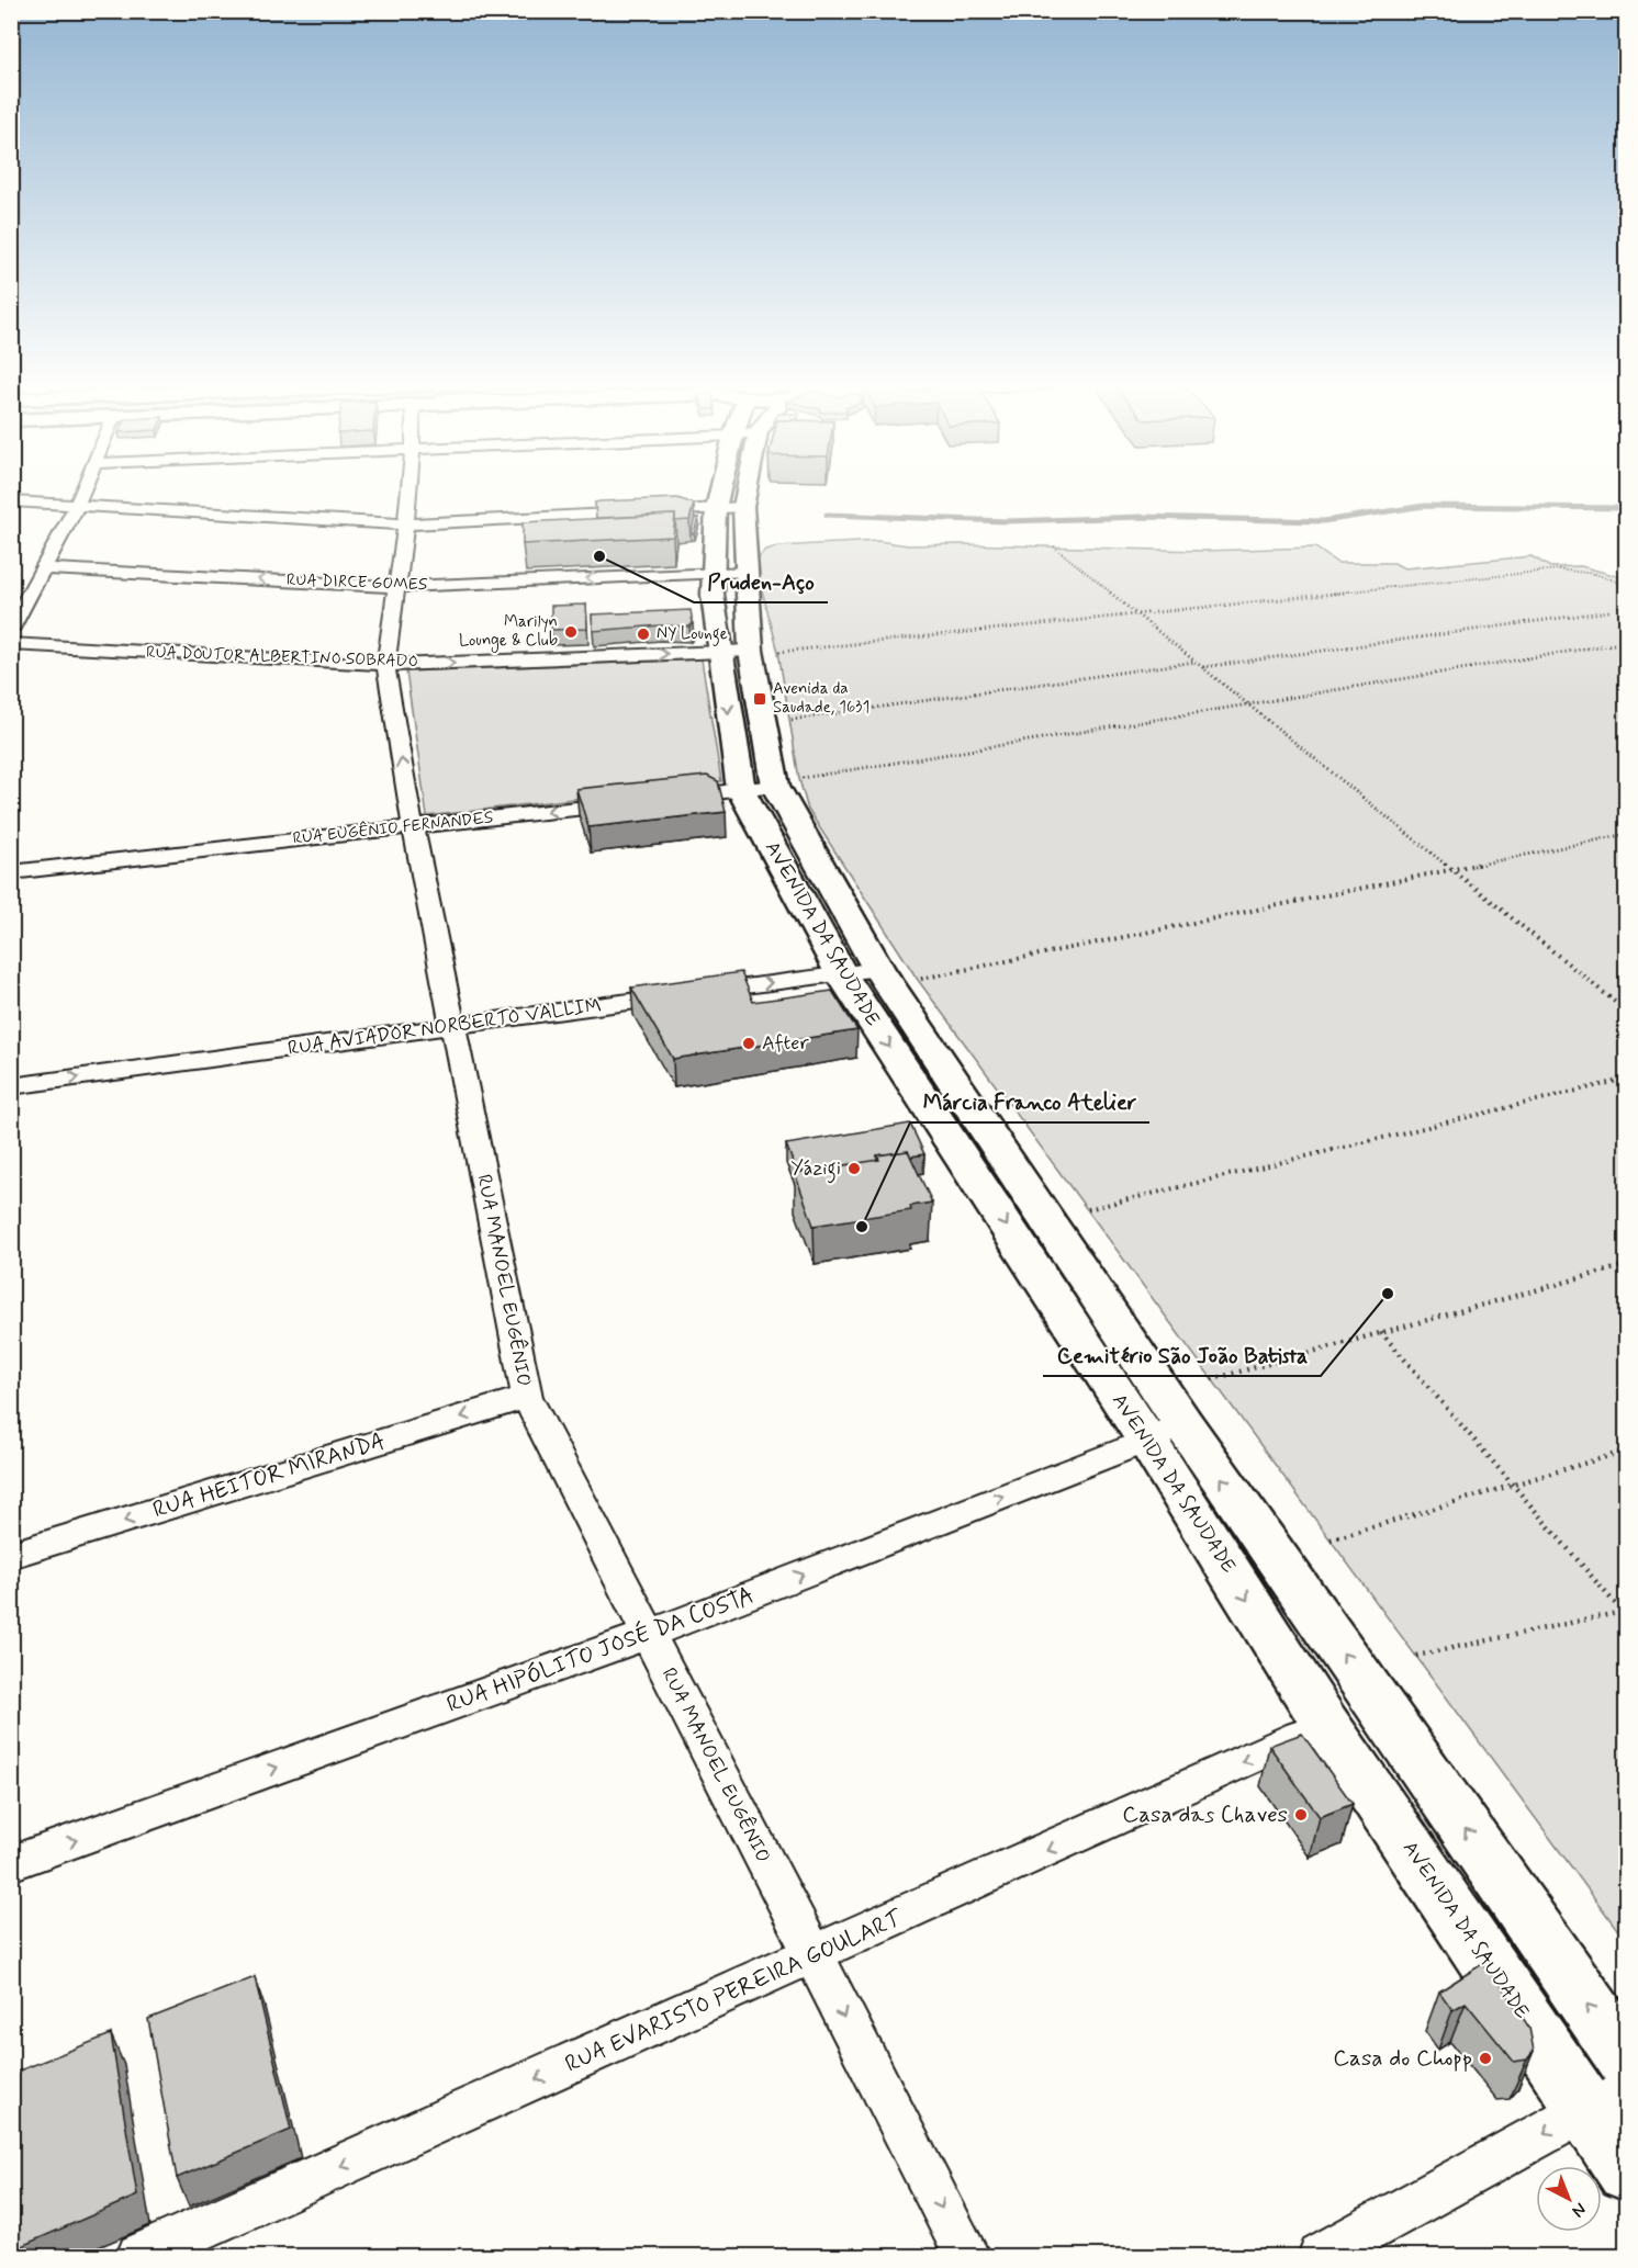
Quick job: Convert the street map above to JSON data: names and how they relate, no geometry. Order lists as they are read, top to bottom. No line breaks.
{"streets":{"main road":["AVENIDA DA SAUDADE"],"street":["RUA DIRCE GOMES","RUA DOUTOR ALBERTINO SOBRADO","RUA EUGÊNIO FERNANDES","RUA AVIADOR NORBERTO VALLIM","RUA MANOEL EUGÊNIO","RUA HEITOR MIRANDA","RUA HIPÓLITO JOSÉ DA COSTA","RUA EVARISTO PEREIRA GOULART"]},"crossings":[["RUA DIRCE GOMES","AVENIDA DA SAUDADE"],["RUA DIRCE GOMES","RUA MANOEL EUGÊNIO"],["RUA DOUTOR ALBERTINO SOBRADO","AVENIDA DA SAUDADE"],["RUA DOUTOR ALBERTINO SOBRADO","RUA MANOEL EUGÊNIO"],["RUA EUGÊNIO FERNANDES","RUA MANOEL EUGÊNIO"],["AVENIDA DA SAUDADE","RUA AVIADOR NORBERTO VALLIM"],["AVENIDA DA SAUDADE","RUA HIPÓLITO JOSÉ DA COSTA"],["AVENIDA DA SAUDADE","RUA EVARISTO PEREIRA GOULART"],["RUA AVIADOR NORBERTO VALLIM","RUA MANOEL EUGÊNIO"],["RUA MANOEL EUGÊNIO","RUA HEITOR MIRANDA"],["RUA MANOEL EUGÊNIO","RUA HIPÓLITO JOSÉ DA COSTA"],["RUA MANOEL EUGÊNIO","RUA EVARISTO PEREIRA GOULART"]],"one_way":["RUA EUGÊNIO FERNANDES","RUA AVIADOR NORBERTO VALLIM","RUA HEITOR MIRANDA","RUA HIPÓLITO JOSÉ DA COSTA","RUA EVARISTO PEREIRA GOULART"],"places":{"other":["Pruden-Aço","Marilyn Lounge & Club","NY Lounge","After","Yázigi","Márcia Franco Atelier","Cemitério São João Batista","Casa das Chaves","Casa do Chopp"],"transit":["Avenida da Saudade, 1631"]},"north":"bottom right"}
